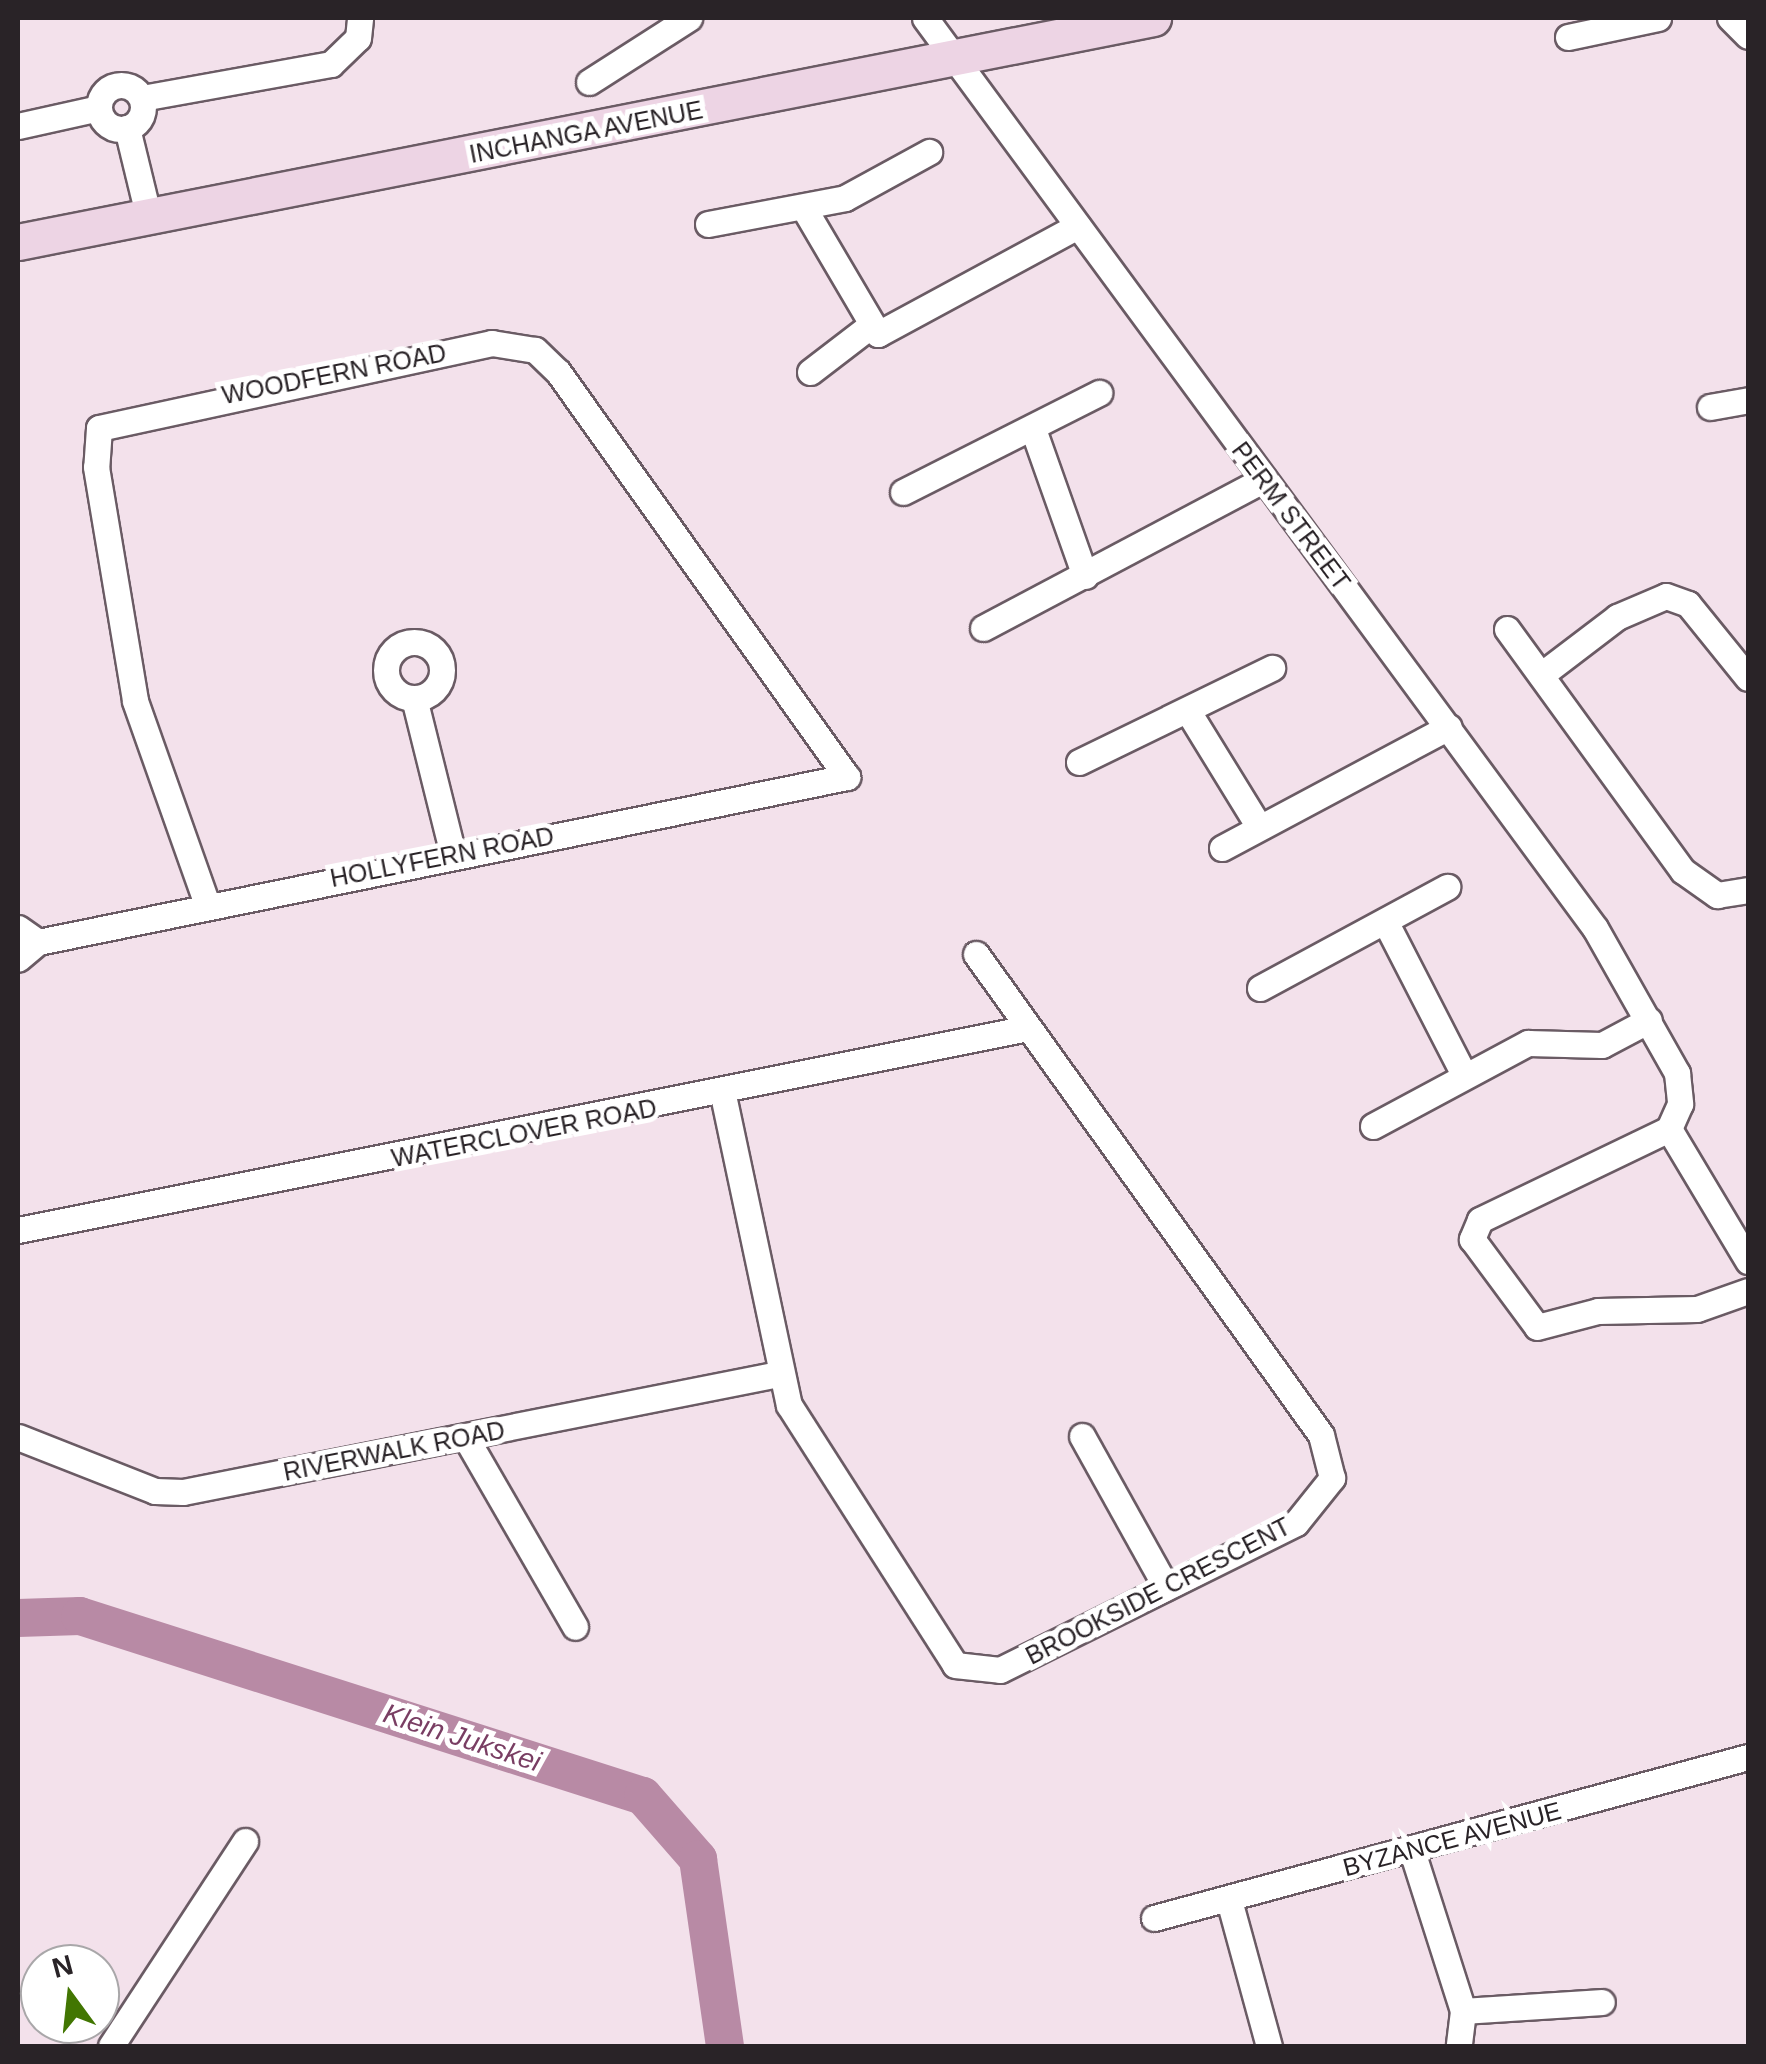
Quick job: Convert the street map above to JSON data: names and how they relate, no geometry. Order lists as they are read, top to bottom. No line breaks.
{"streets":{"street":["INCHANGA AVENUE","WOODFERN ROAD","PERM STREET","HOLLYFERN ROAD","WATERCLOVER ROAD","RIVERWALK ROAD","BROOKSIDE CRESCENT","BYZANCE AVENUE"]},"crossings":[["INCHANGA AVENUE","PERM STREET"],["WOODFERN ROAD","HOLLYFERN ROAD"],["WATERCLOVER ROAD","BROOKSIDE CRESCENT"],["RIVERWALK ROAD","BROOKSIDE CRESCENT"]],"water":["Klein Jukskei"],"north":"top"}
